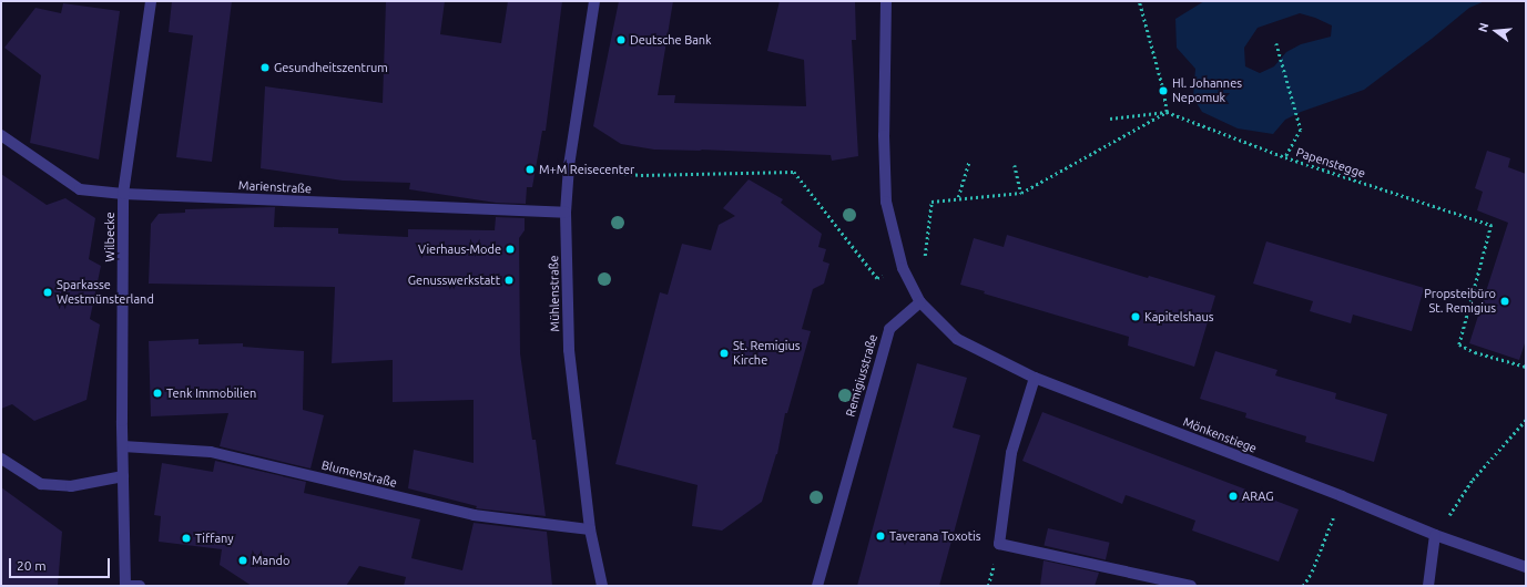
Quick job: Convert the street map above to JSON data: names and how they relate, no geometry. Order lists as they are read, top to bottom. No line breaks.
{"streets":{"street":["Marienstraße","Wilbecke","Mühlenstraße","Remigiusstraße","Mönkenstiege","Blumenstraße"],"path":["Papenstegge"]},"crossings":[["Marienstraße","Wilbecke"],["Marienstraße","Mühlenstraße"],["Wilbecke","Blumenstraße"],["Mühlenstraße","Blumenstraße"],["Remigiusstraße","Mönkenstiege"]],"places":["Deutsche Bank","Gesundheitszentrum","Hl. Johannes Nepomuk","M+M Reisecenter","Vierhaus-Mode","Genusswerkstatt","Sparkasse Westmünsterland","Propsteibüro St. Remigius","Kapitelshaus","St. Remigius Kirche","Tenk Immobilien","ARAG","Taverana Toxotis","Tiffany","Mando"],"scale_bar":"20 m","north":"left"}
